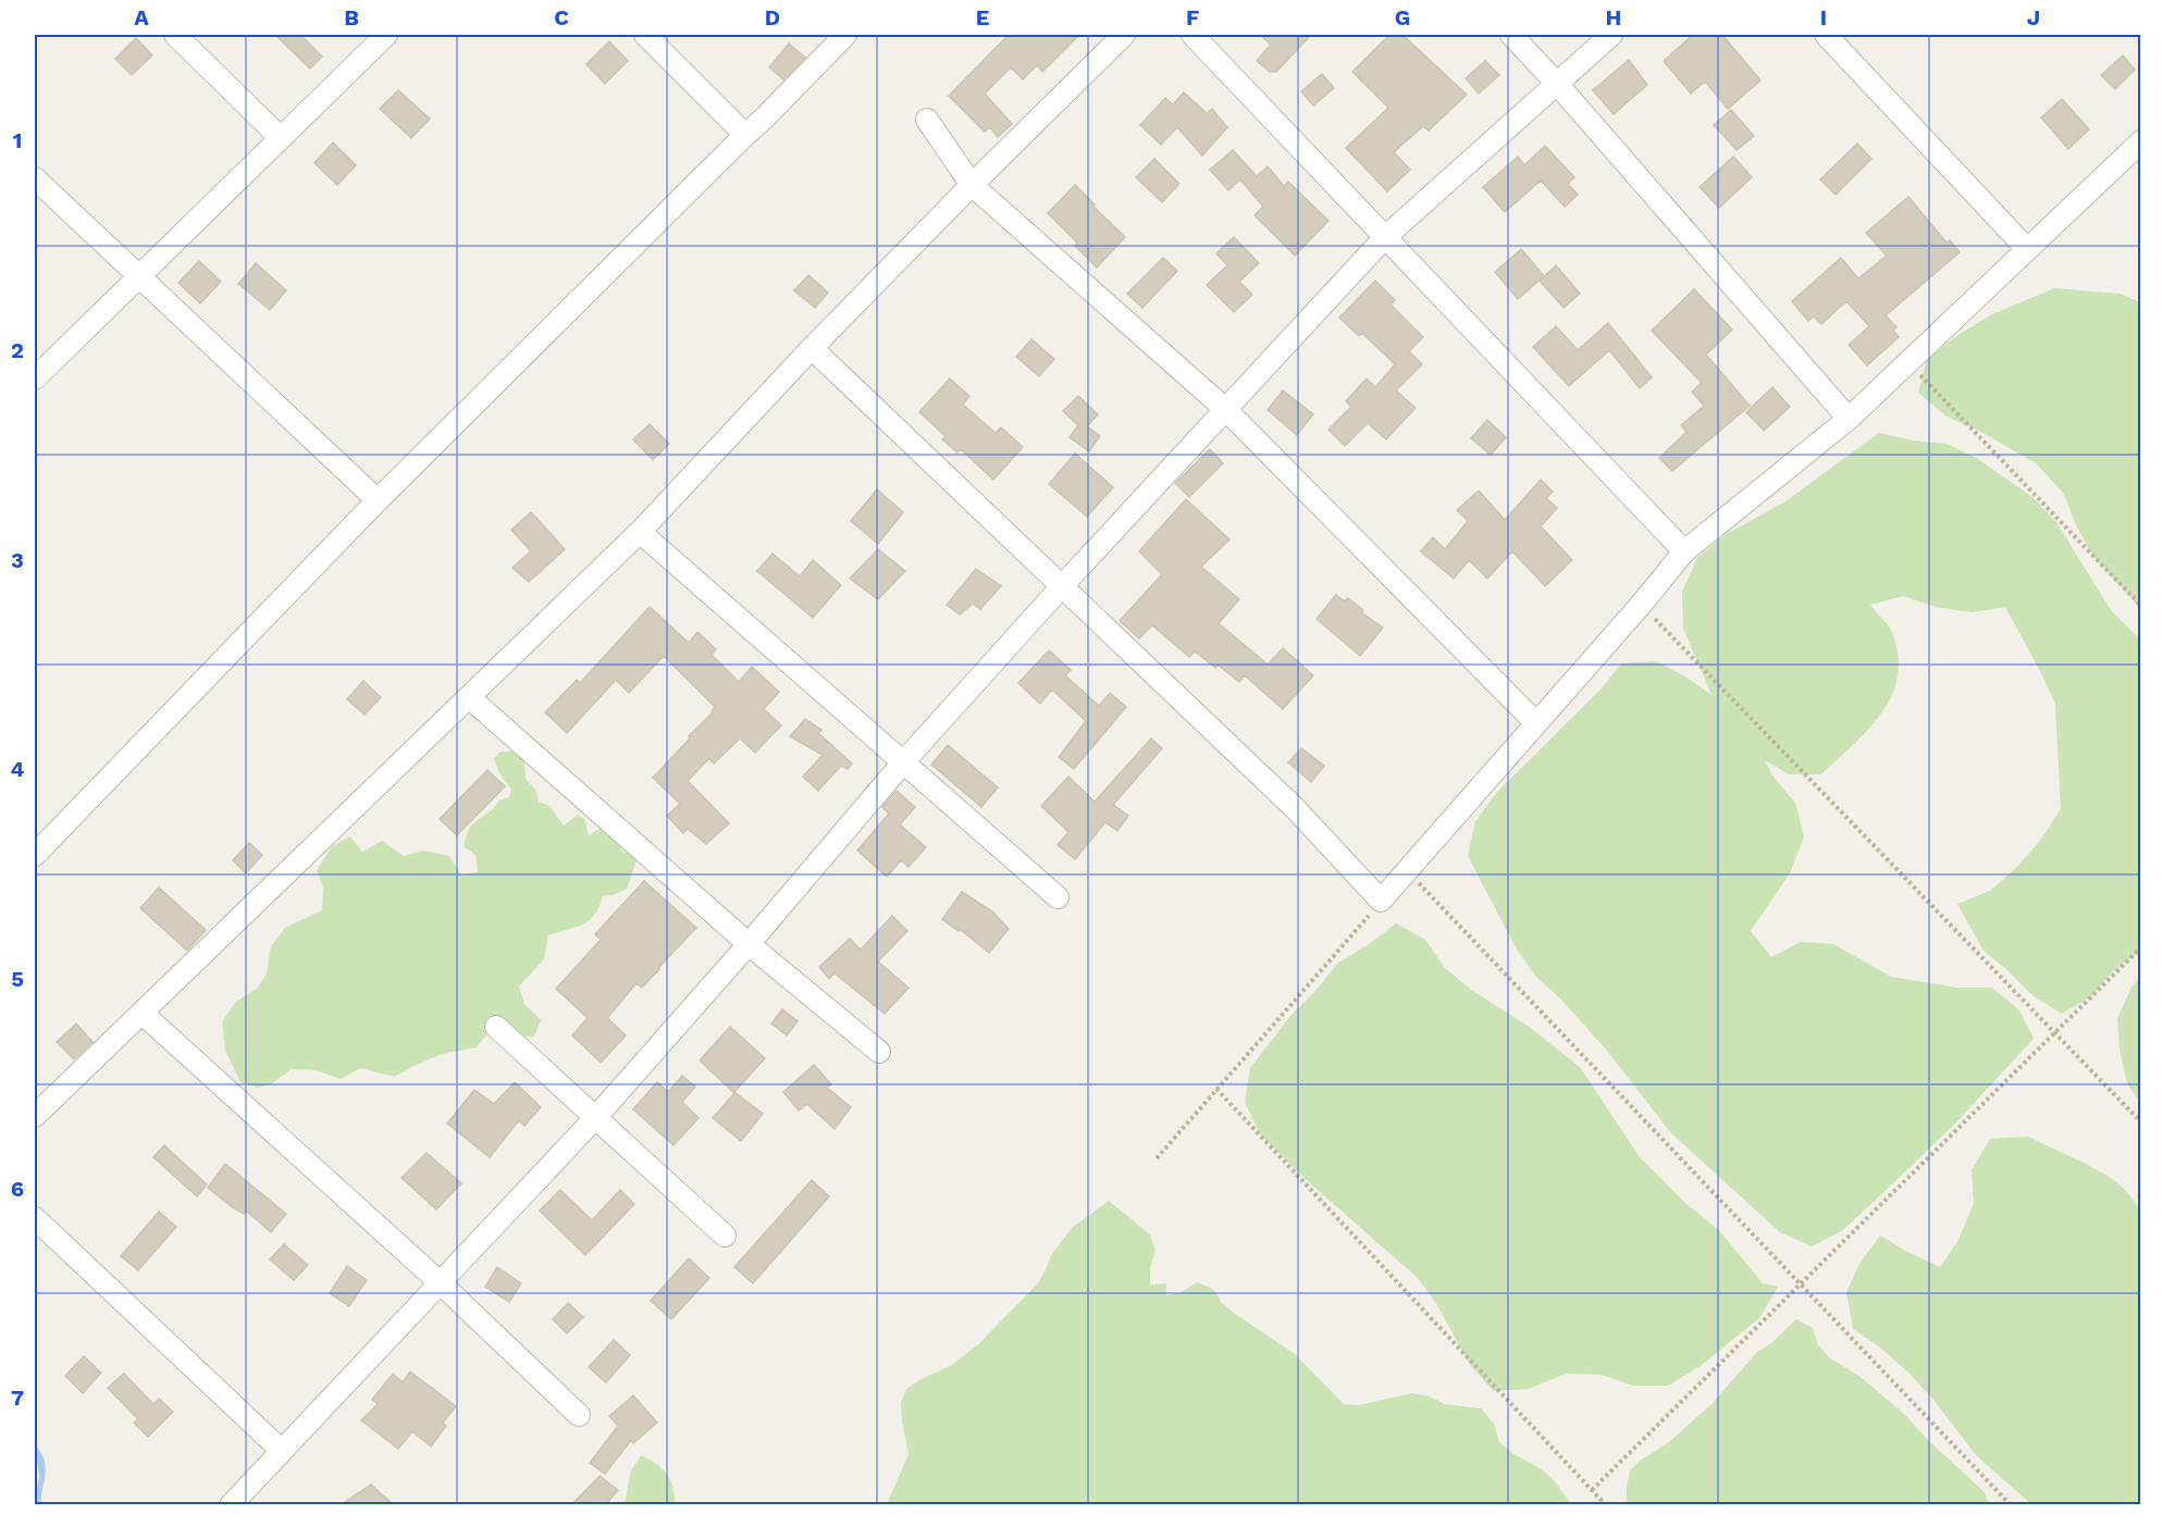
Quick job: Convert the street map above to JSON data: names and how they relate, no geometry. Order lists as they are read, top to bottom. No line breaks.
{"grid":{"columns":["A","B","C","D","E","F","G","H","I","J"],"rows":["1","2","3","4","5","6","7"]}}
